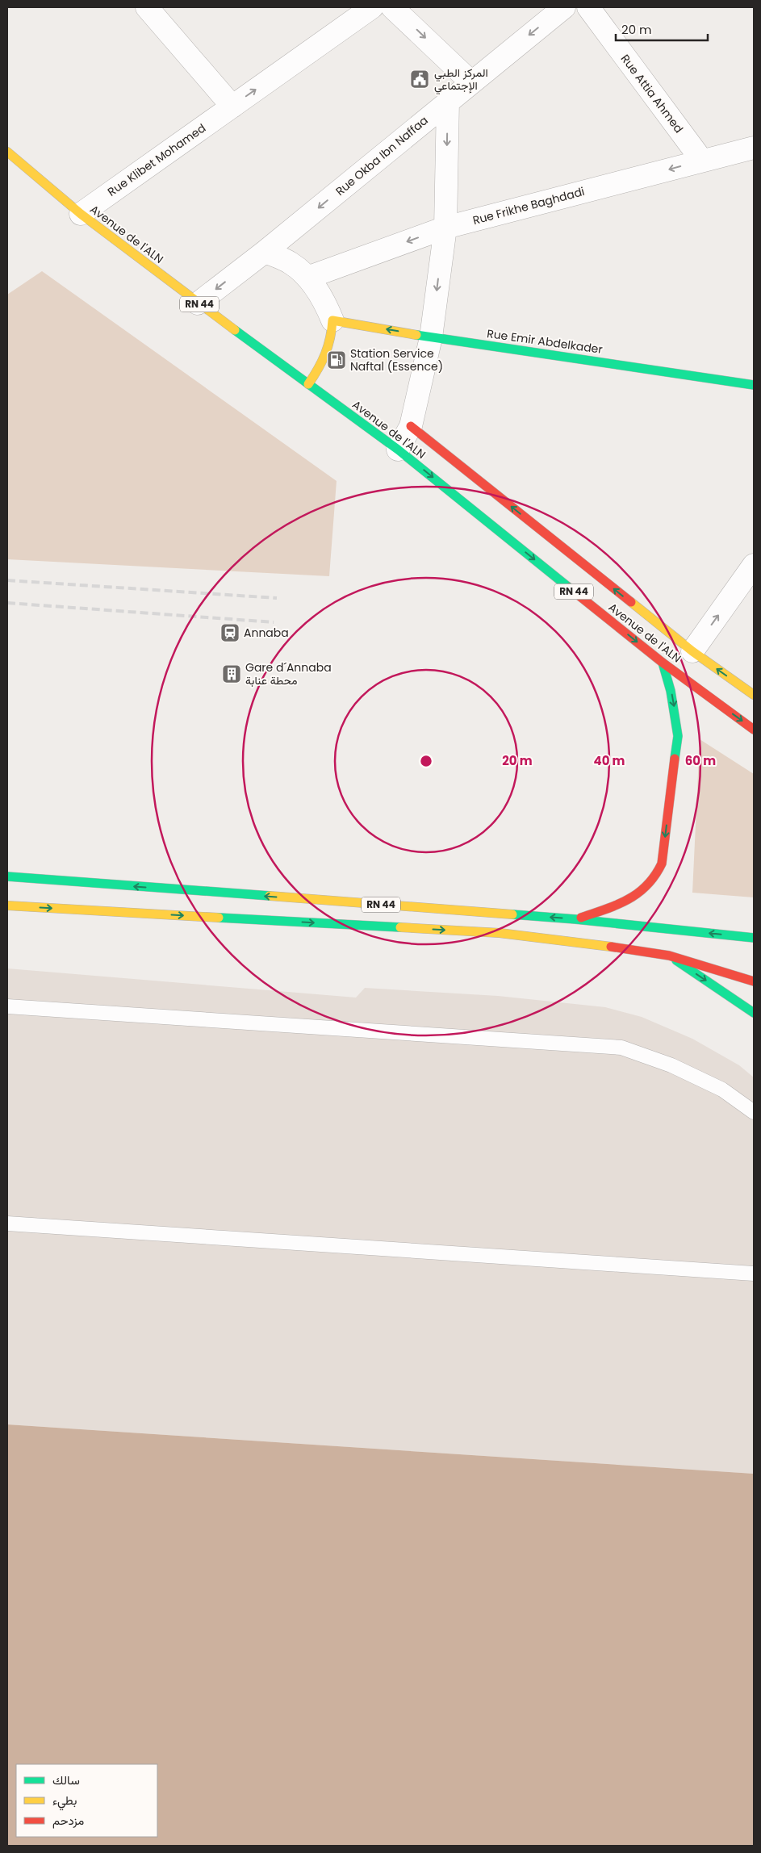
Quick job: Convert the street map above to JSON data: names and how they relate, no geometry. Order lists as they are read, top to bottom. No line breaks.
{"streets":{"main road":["Avenue de l'ALN","RN 44","Rue Emir Abdelkader"],"street":["Rue Attia Ahmed","Rue Okba Ibn Naffaa","Rue Klibet Mohamed","Rue Frikhe Baghdadi"]},"crossings":[["Rue Attia Ahmed","Rue Frikhe Baghdadi"],["Rue Okba Ibn Naffaa","Avenue de l'ALN"],["Rue Klibet Mohamed","Avenue de l'ALN"]],"one_way":["Rue Okba Ibn Naffaa","Rue Klibet Mohamed","Rue Frikhe Baghdadi"],"places":{"public building":["المركز الطبي الإجتماعي"],"fuel station":["Station Service Naftal (Essence)"],"station":["Annaba"],"building":["Gare d´Annaba محطة عنابة"]},"legend":["سالك","بطيء","مزدحم"],"scale_bar":"20 m","rings":["20 m","40 m","60 m"]}
